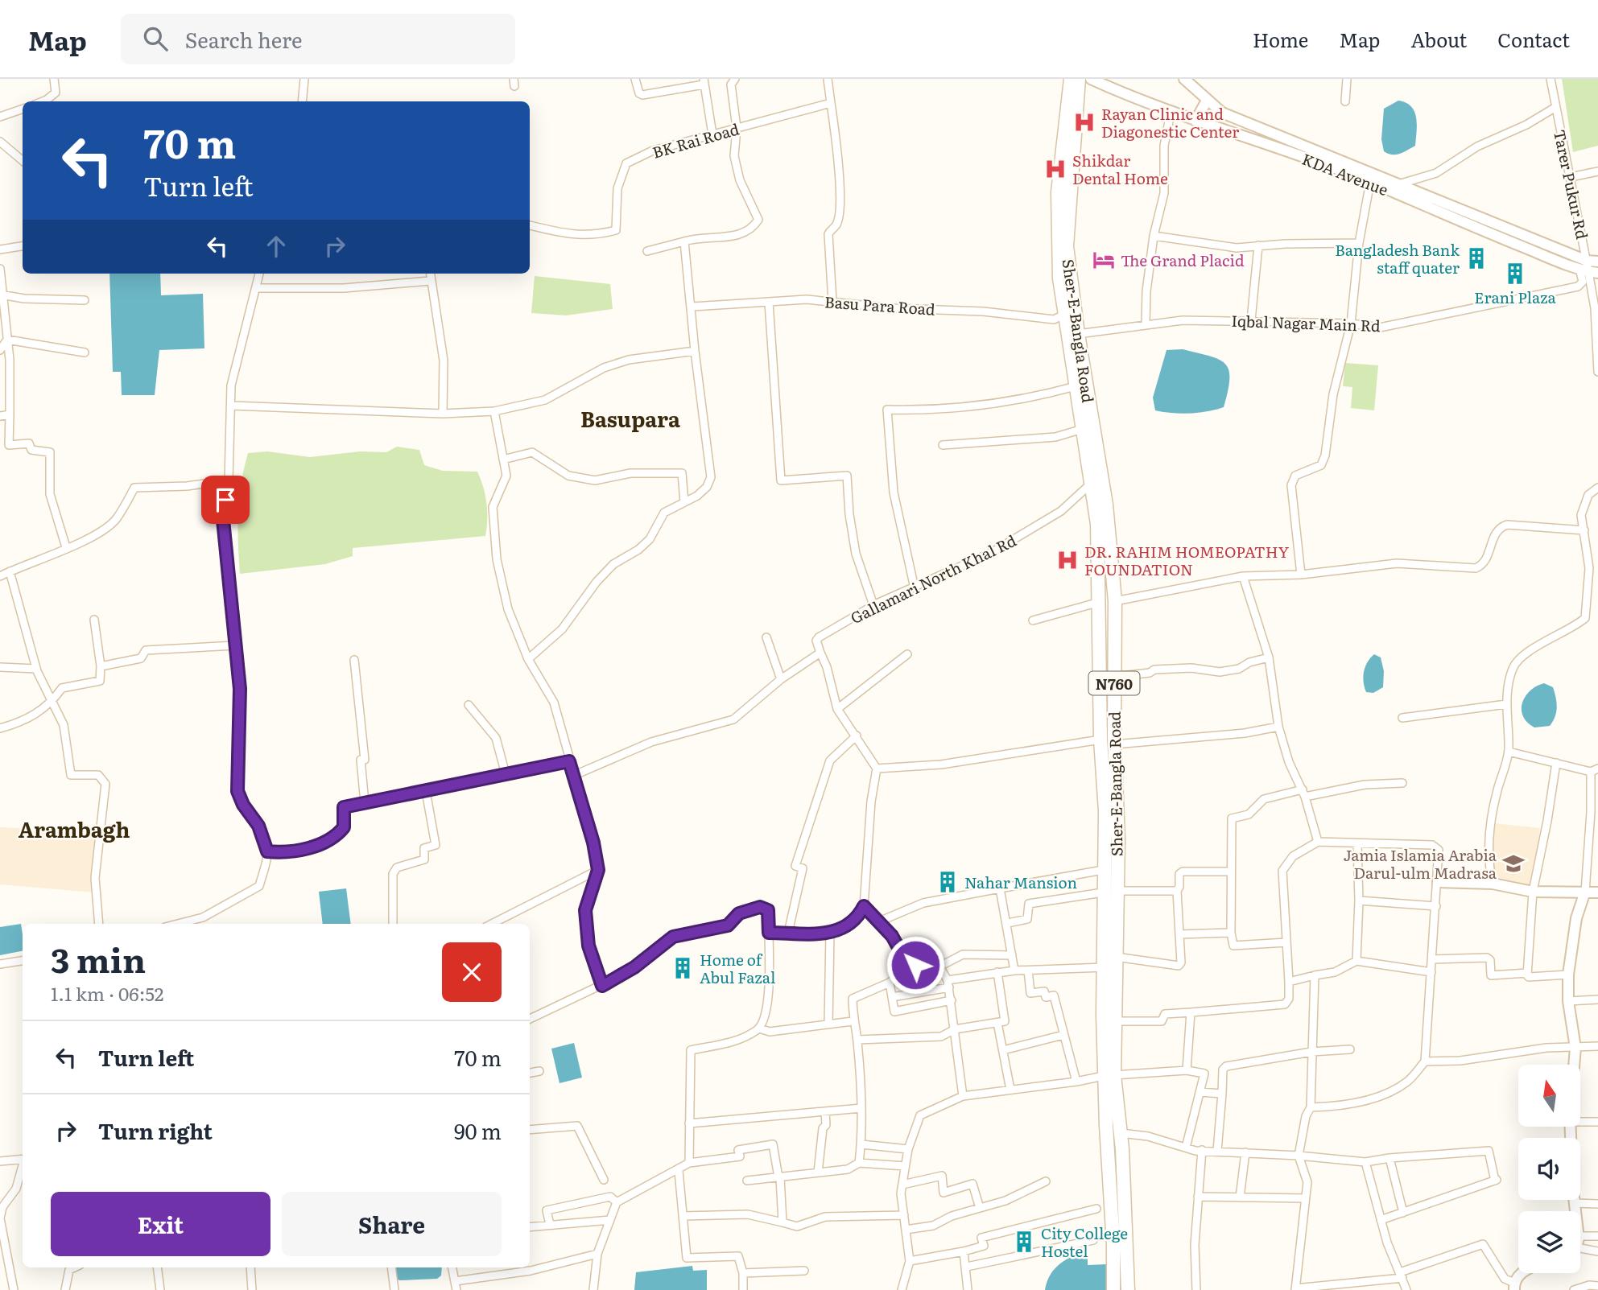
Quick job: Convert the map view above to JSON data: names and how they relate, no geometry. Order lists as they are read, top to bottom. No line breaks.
{"streets":{"highway":["Sher-E-Bangla Road","N760"],"main road":["KDA Avenue"],"street":["BK Rai Road","Tarer Pukur Rd","Basu Para Road","Iqbal Nagar Main Rd","Gallamari North Khal Rd"]},"crossings":[["KDA Avenue","Tarer Pukur Rd"],["KDA Avenue","Iqbal Nagar Main Rd"],["Tarer Pukur Rd","Iqbal Nagar Main Rd"],["Basu Para Road","Sher-E-Bangla Road"],["Iqbal Nagar Main Rd","Sher-E-Bangla Road"],["Sher-E-Bangla Road","Gallamari North Khal Rd"]],"districts":["Basupara","Arambagh"],"places":{"hospital":["Rayan Clinic and Diagonestic Center","Shikdar Dental Home","DR. RAHIM HOMEOPATHY FOUNDATION"],"building":["Bangladesh Bank staff quater","Erani Plaza","Nahar Mansion","Home of Abul Fazal","City College Hostel"],"hotel":["The Grand Placid"],"school or university":["Jamia Islamia Arabia Darul-ulm Madrasa"]},"north":"top","page":{"header":"Map","search":"Search here","nav":["Home","Map","About","Contact"],"turn":["70 m","Turn left"],"heading":["3 min","1.1 km · 06:52"],"list":[{"name":"Turn left","value":"70 m"},{"name":"Turn right","value":"90 m"}],"buttons":["Exit","Share"]}}
